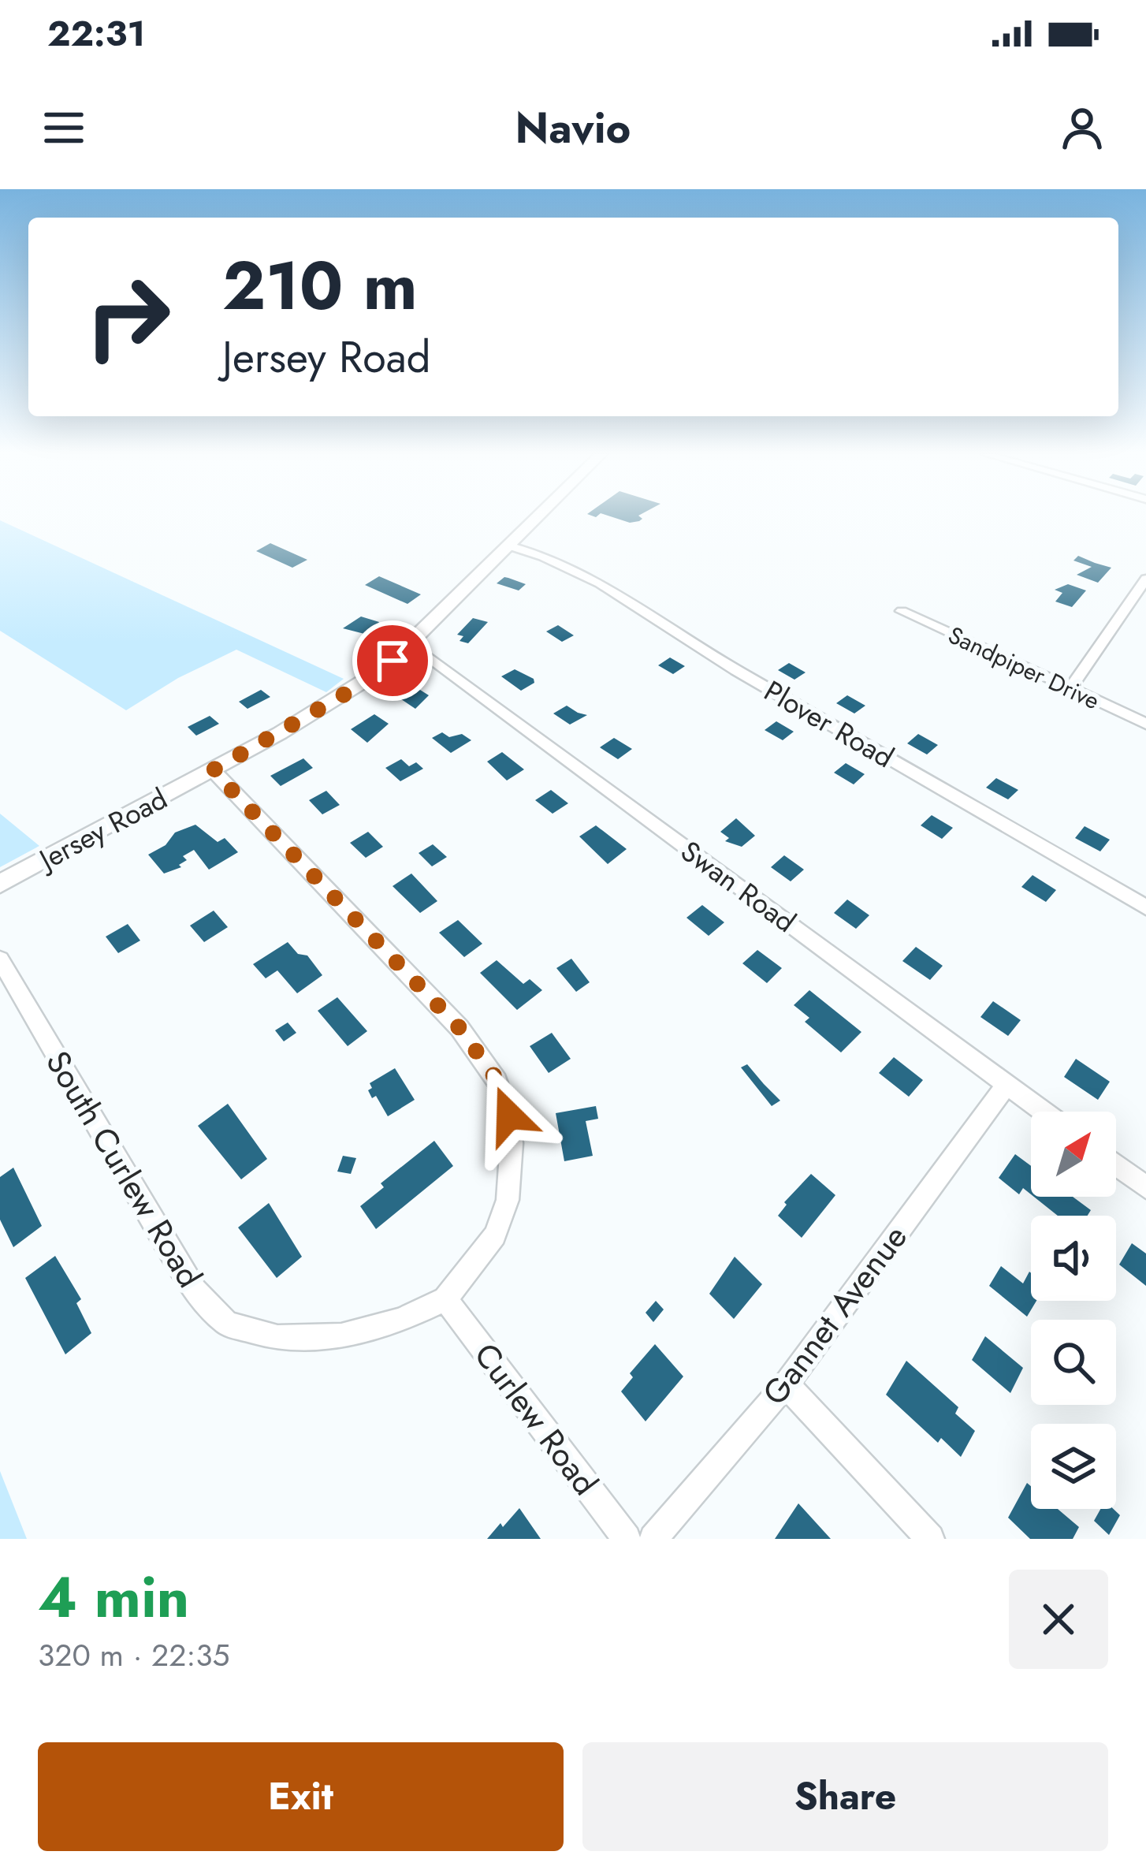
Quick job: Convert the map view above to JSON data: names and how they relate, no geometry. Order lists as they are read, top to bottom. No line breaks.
{"streets":{"street":["Sandpiper Drive","Plover Road","Jersey Road","Swan Road","South Curlew Road","Gannet Avenue","Curlew Road"]},"crossings":[["Plover Road","Jersey Road"],["Jersey Road","Swan Road"],["Swan Road","Gannet Avenue"],["South Curlew Road","Curlew Road"]],"north":"top right","page":{"status":"22:31","header":"Navio","turn":["210 m","Jersey Road"],"heading":["4 min","320 m · 22:35"],"buttons":["Exit","Share"]}}
